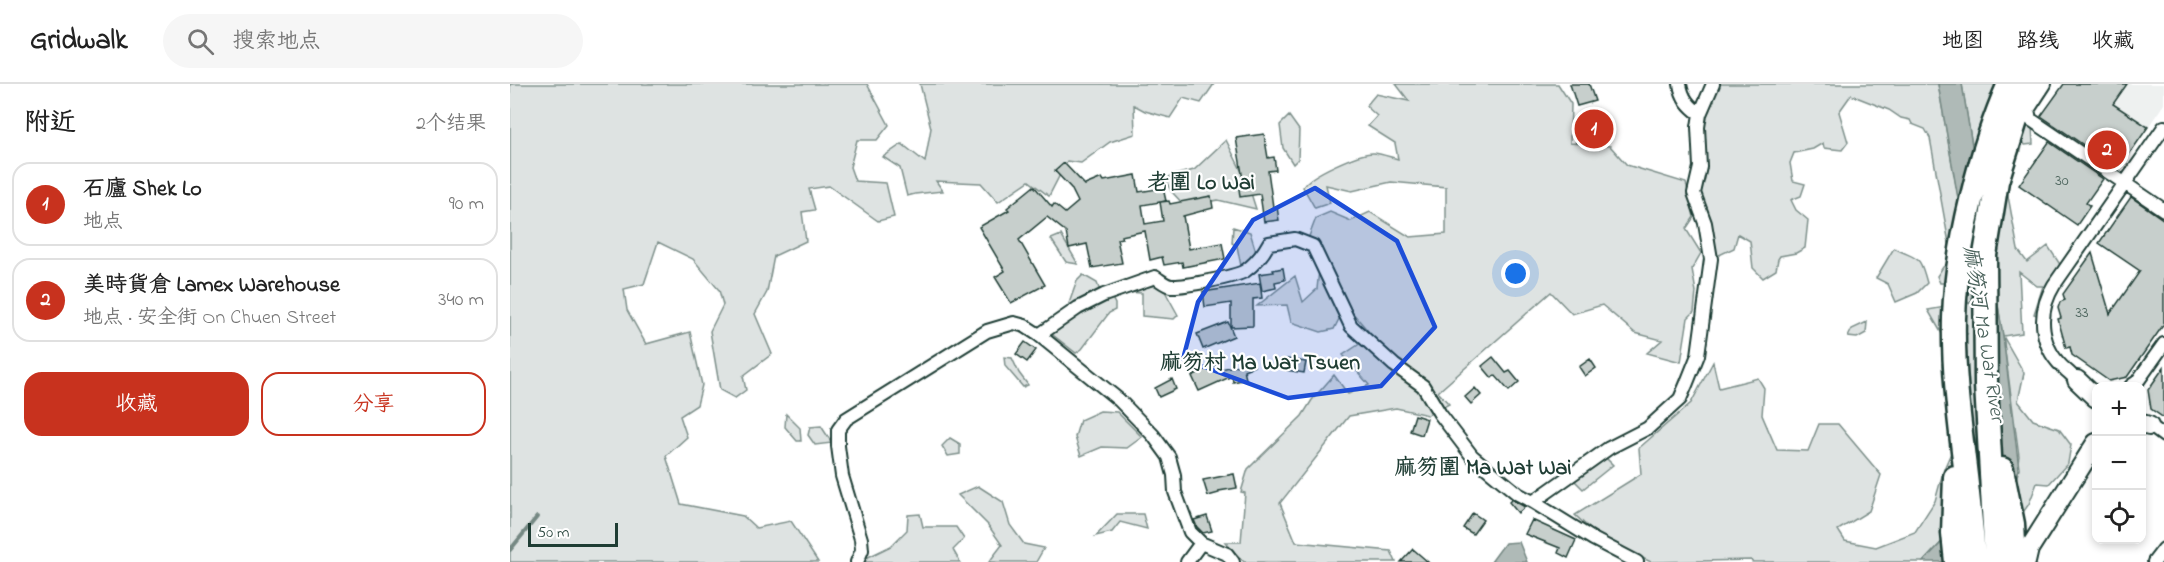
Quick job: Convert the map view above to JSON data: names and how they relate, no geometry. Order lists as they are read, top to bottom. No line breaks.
{"districts":["老圍 Lo Wai","麻笏村 Ma Wat Tsuen","麻笏圍 Ma Wat Wai"],"water":["麻笏河 Ma Wat River"],"house_numbers":["30","33"],"scale_bar":"50 m","page":{"header":"Gridwalk","search":"搜索地点","nav":["地图","路线","收藏"],"heading":["附近","2个结果"],"pins":["1","2"],"list":[{"mark":"1","name":"石廬 Shek Lo","note":"地点","value":"90 m"},{"mark":"2","name":"美時貨倉 Lamex Warehouse","note":"地点 · 安全街 On Chuen Street","value":"340 m"}],"buttons":["收藏","分享"],"map_buttons":["+","−"],"scale":"50 m"}}
